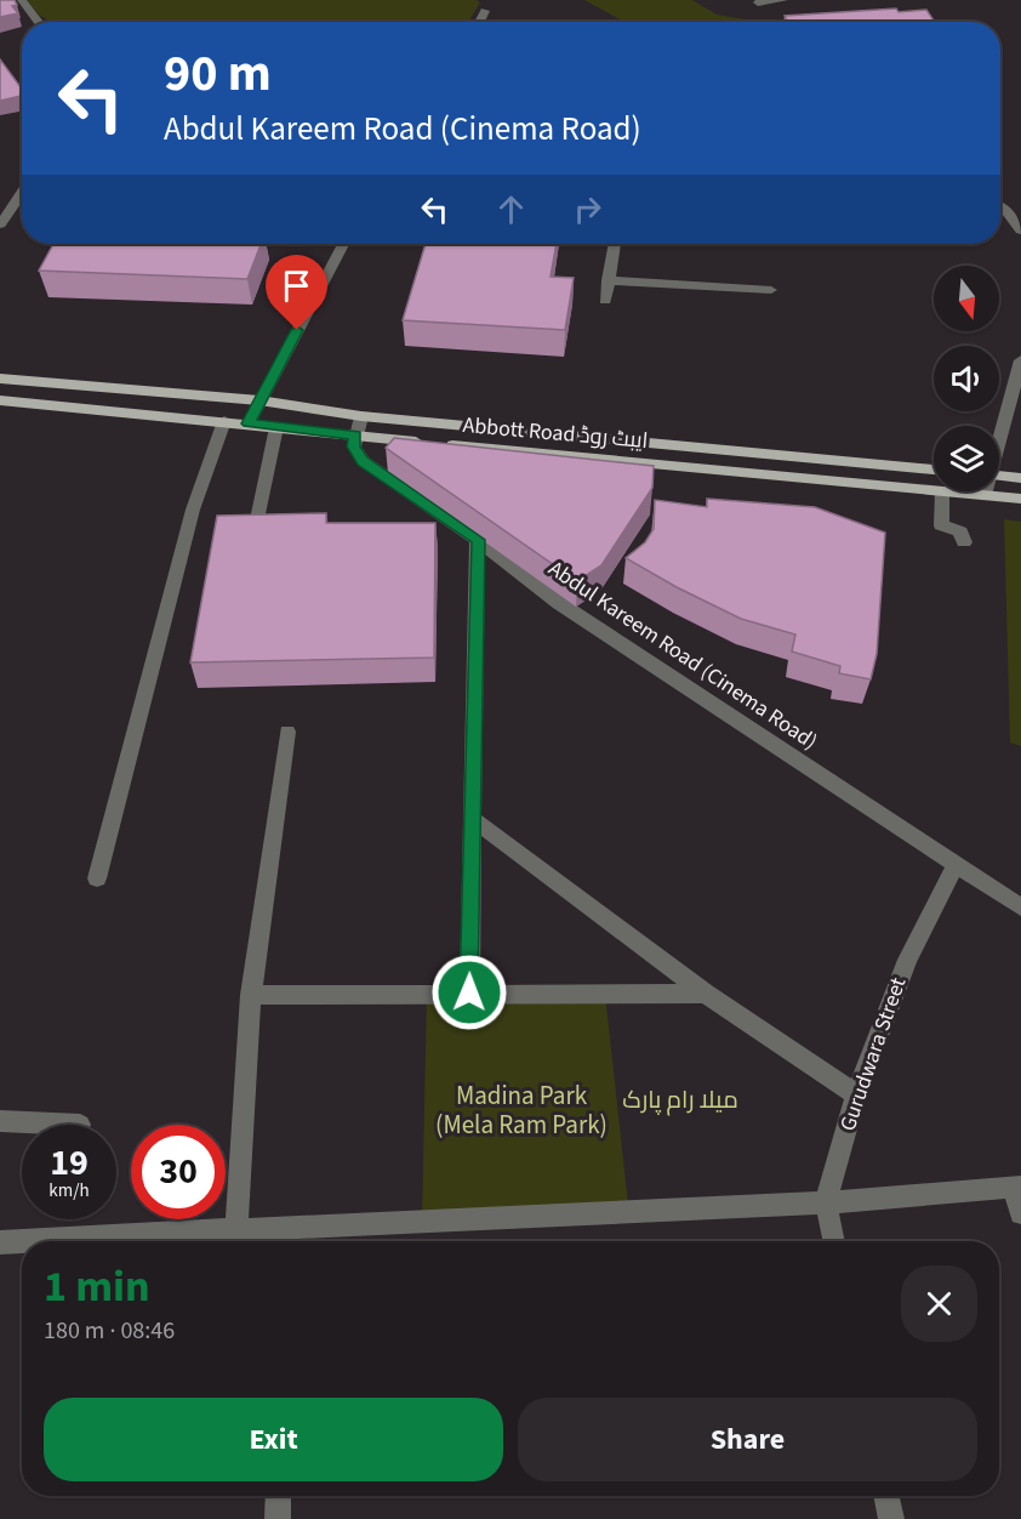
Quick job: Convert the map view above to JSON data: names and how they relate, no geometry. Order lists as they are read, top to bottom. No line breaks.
{"streets":{"main road":["Abbott Road ایبٹ روڈ"],"street":["Abdul Kareem Road (Cinema Road)","Gurudwara Street"]},"crossings":[["Abbott Road ایبٹ روڈ","Abdul Kareem Road (Cinema Road)"],["Abdul Kareem Road (Cinema Road)","Gurudwara Street"]],"districts":["میلا رام پارک"],"parks":["Madina Park (Mela Ram Park)"],"north":"bottom","page":{"turn":["90 m","Abdul Kareem Road (Cinema Road)"],"speed":"19 km/h","limit":"30","heading":["1 min","180 m · 08:46"],"buttons":["Exit","Share"]}}
